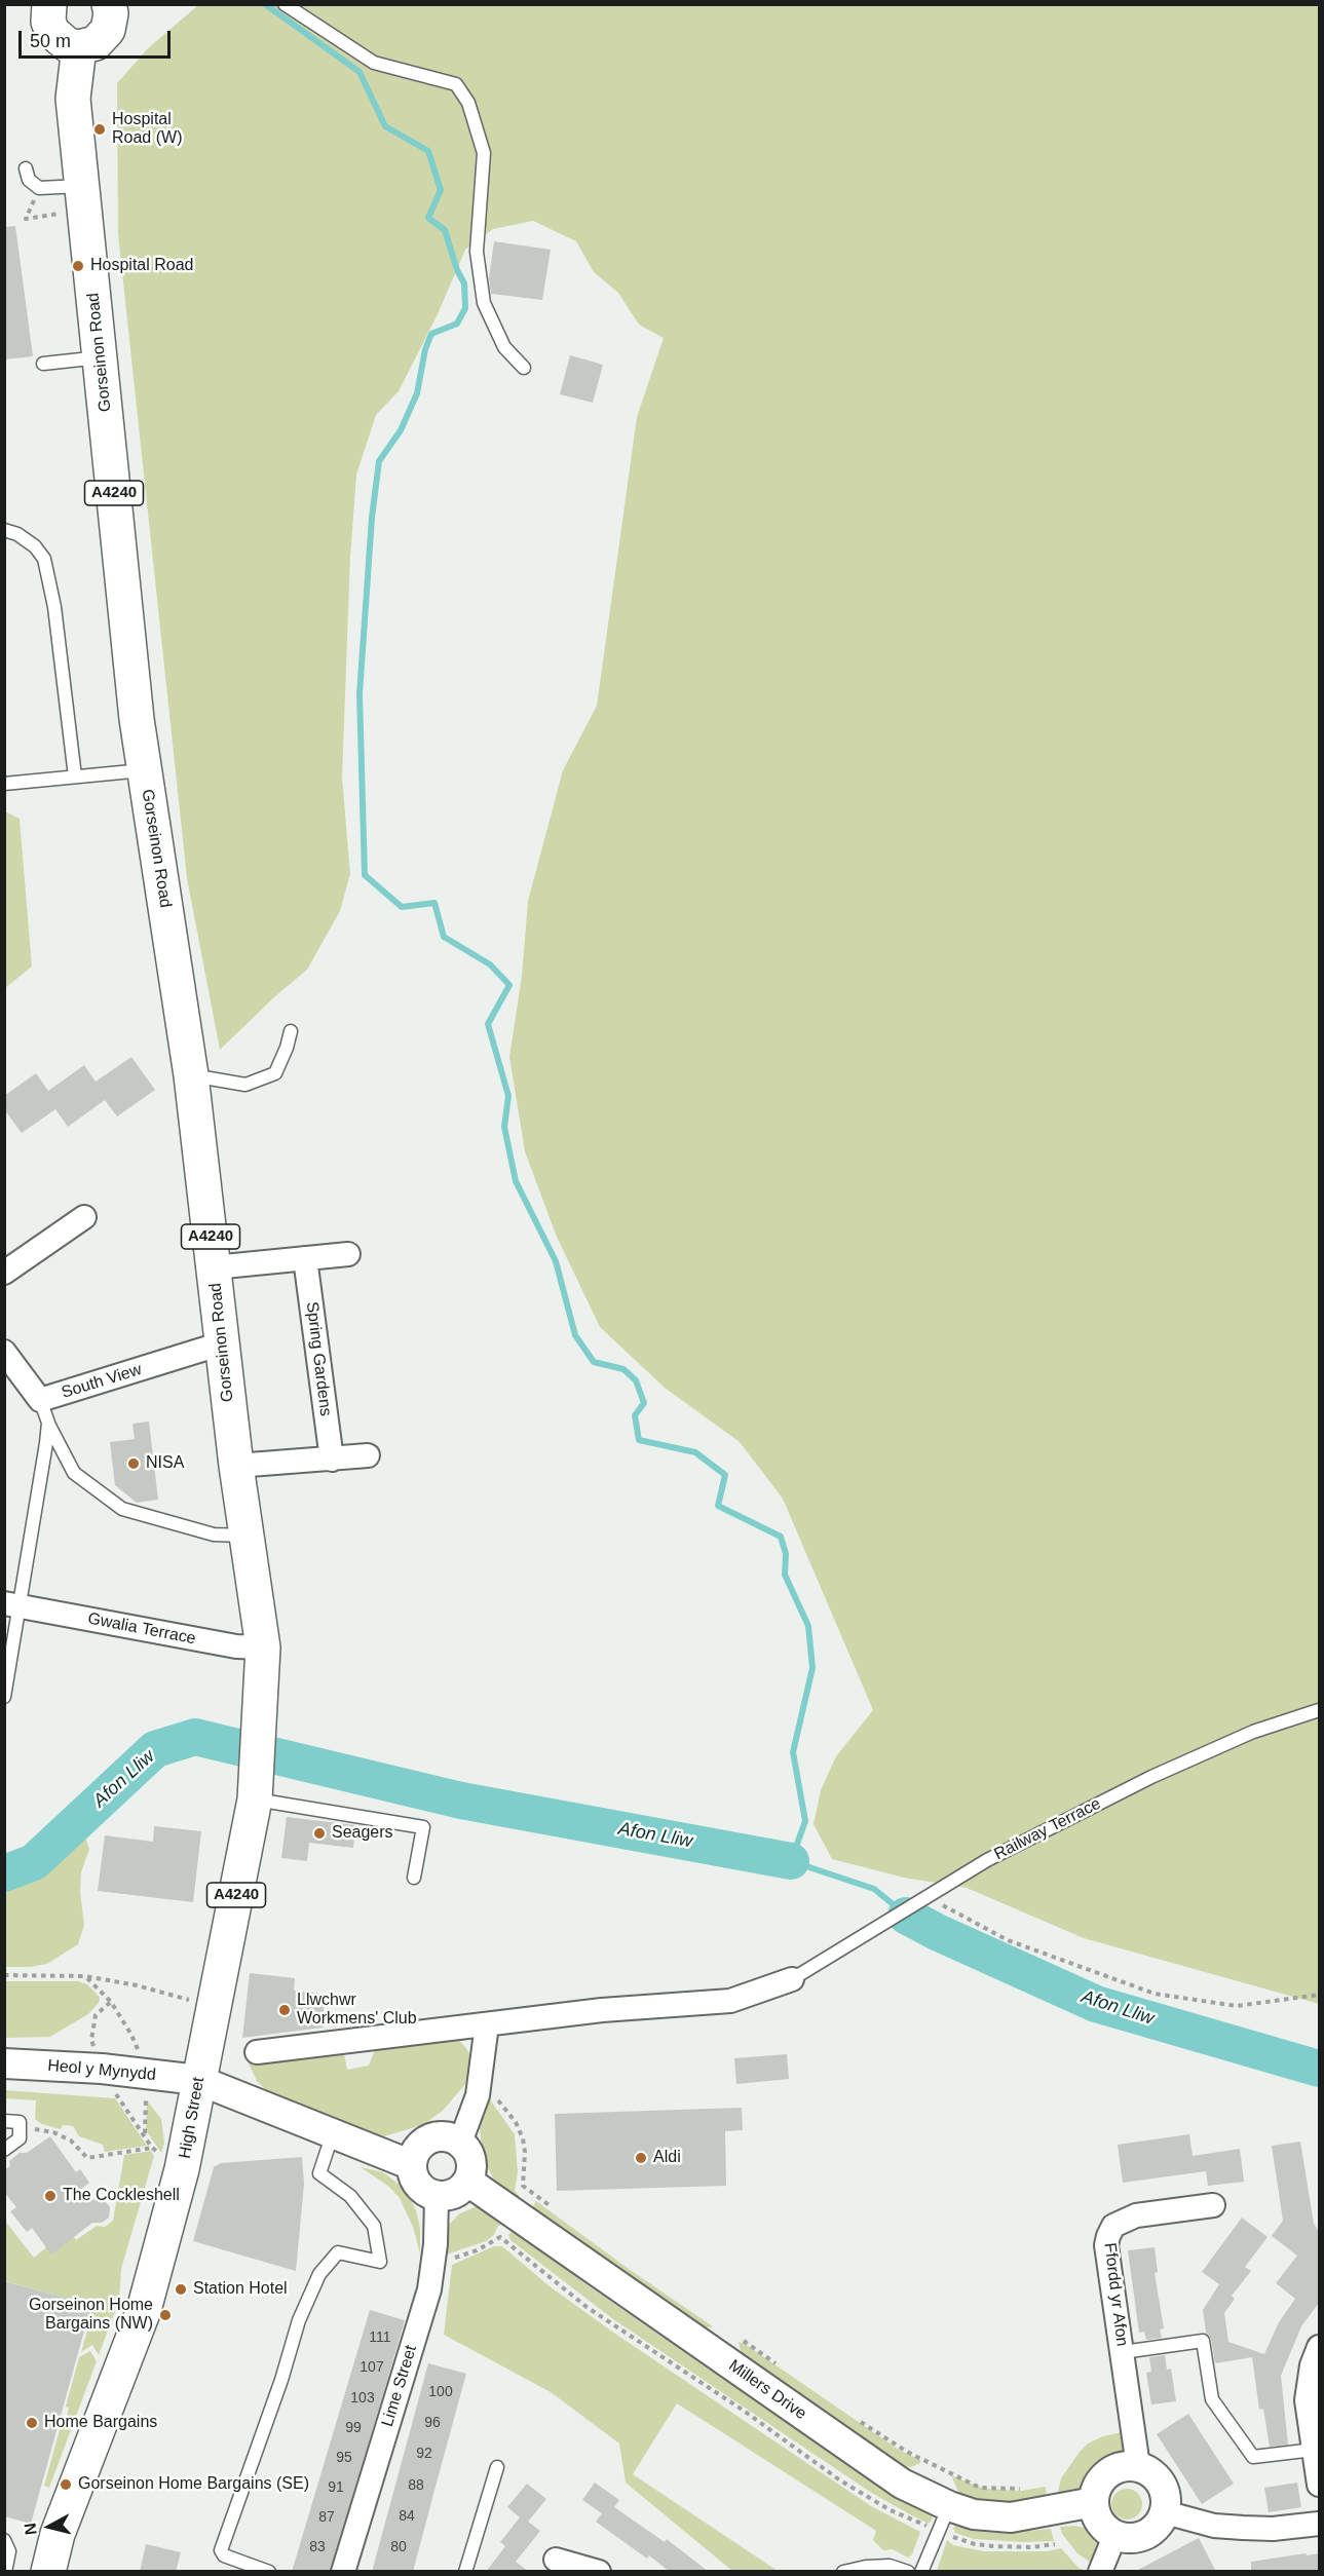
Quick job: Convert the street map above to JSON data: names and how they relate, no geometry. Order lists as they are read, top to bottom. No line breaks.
{"streets":{"main road":["Gorseinon Road","A4240","High Street"],"street":["Spring Gardens","South View","Gwalia Terrace","Heol y Mynydd","Ffordd yr Afon","Lime Street","Millers Drive"],"lane":["Railway Terrace"]},"crossings":[["Gorseinon Road","South View"],["Gorseinon Road","Gwalia Terrace"],["Gorseinon Road","High Street"],["Gwalia Terrace","High Street"],["Heol y Mynydd","High Street"],["Ffordd yr Afon","Millers Drive"],["Lime Street","Millers Drive"]],"water":["Afon Lliw"],"places":["Hospital Road (W)","Hospital Road","NISA","Seagers","Llwchwr Workmens' Club","Aldi","The Cockleshell","Station Hotel","Gorseinon Home Bargains (NW)","Home Bargains","Gorseinon Home Bargains (SE)"],"house_numbers":["111","107","100","103","96","99","92","95","88","91","84","87","83","80"],"scale_bar":"50 m","north":"left"}
